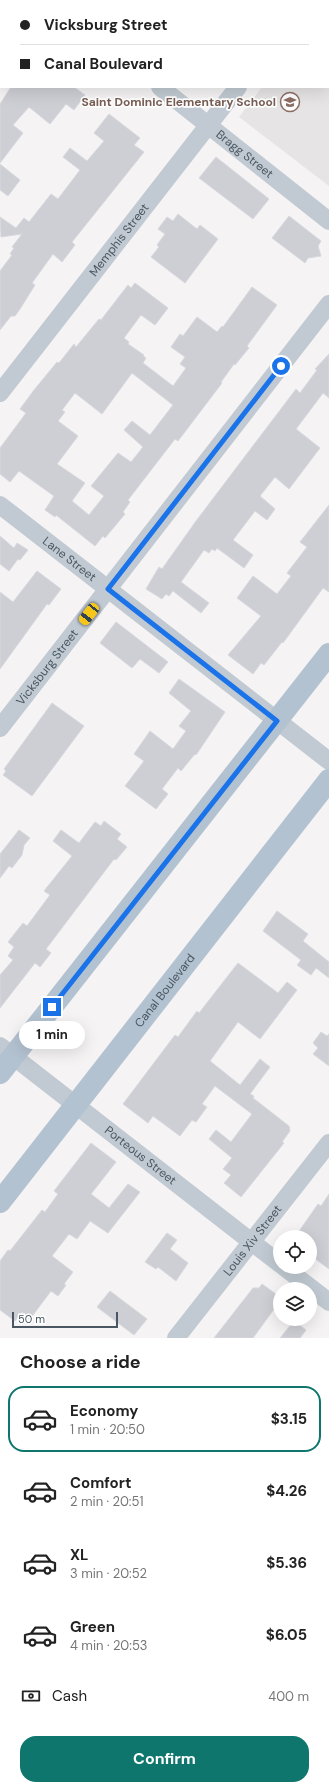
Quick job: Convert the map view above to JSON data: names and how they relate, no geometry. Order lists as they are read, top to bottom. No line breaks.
{"streets":{"main road":["Canal Boulevard"],"street":["Bragg Street","Memphis Street","Lane Street","Vicksburg Street","Porteous Street","Louis Xiv Street"]},"crossings":[["Bragg Street","Memphis Street"],["Lane Street","Vicksburg Street"],["Canal Boulevard","Porteous Street"],["Porteous Street","Louis Xiv Street"]],"places":{"school or university":["Saint Dominic Elementary School"]},"scale_bar":"50 m","page":{"banner":["Vicksburg Street","Canal Boulevard"],"bubble":"1 min","scale":"50 m","heading":"Choose a ride","list":[{"name":"Economy","note":"1 min · 20:50","value":"$3.15"},{"name":"Comfort","note":"2 min · 20:51","value":"$4.26"},{"name":"XL","note":"3 min · 20:52","value":"$5.36"},{"name":"Green","note":"4 min · 20:53","value":"$6.05"}],"pay":["Cash","400 m"],"buttons":"Confirm"}}
